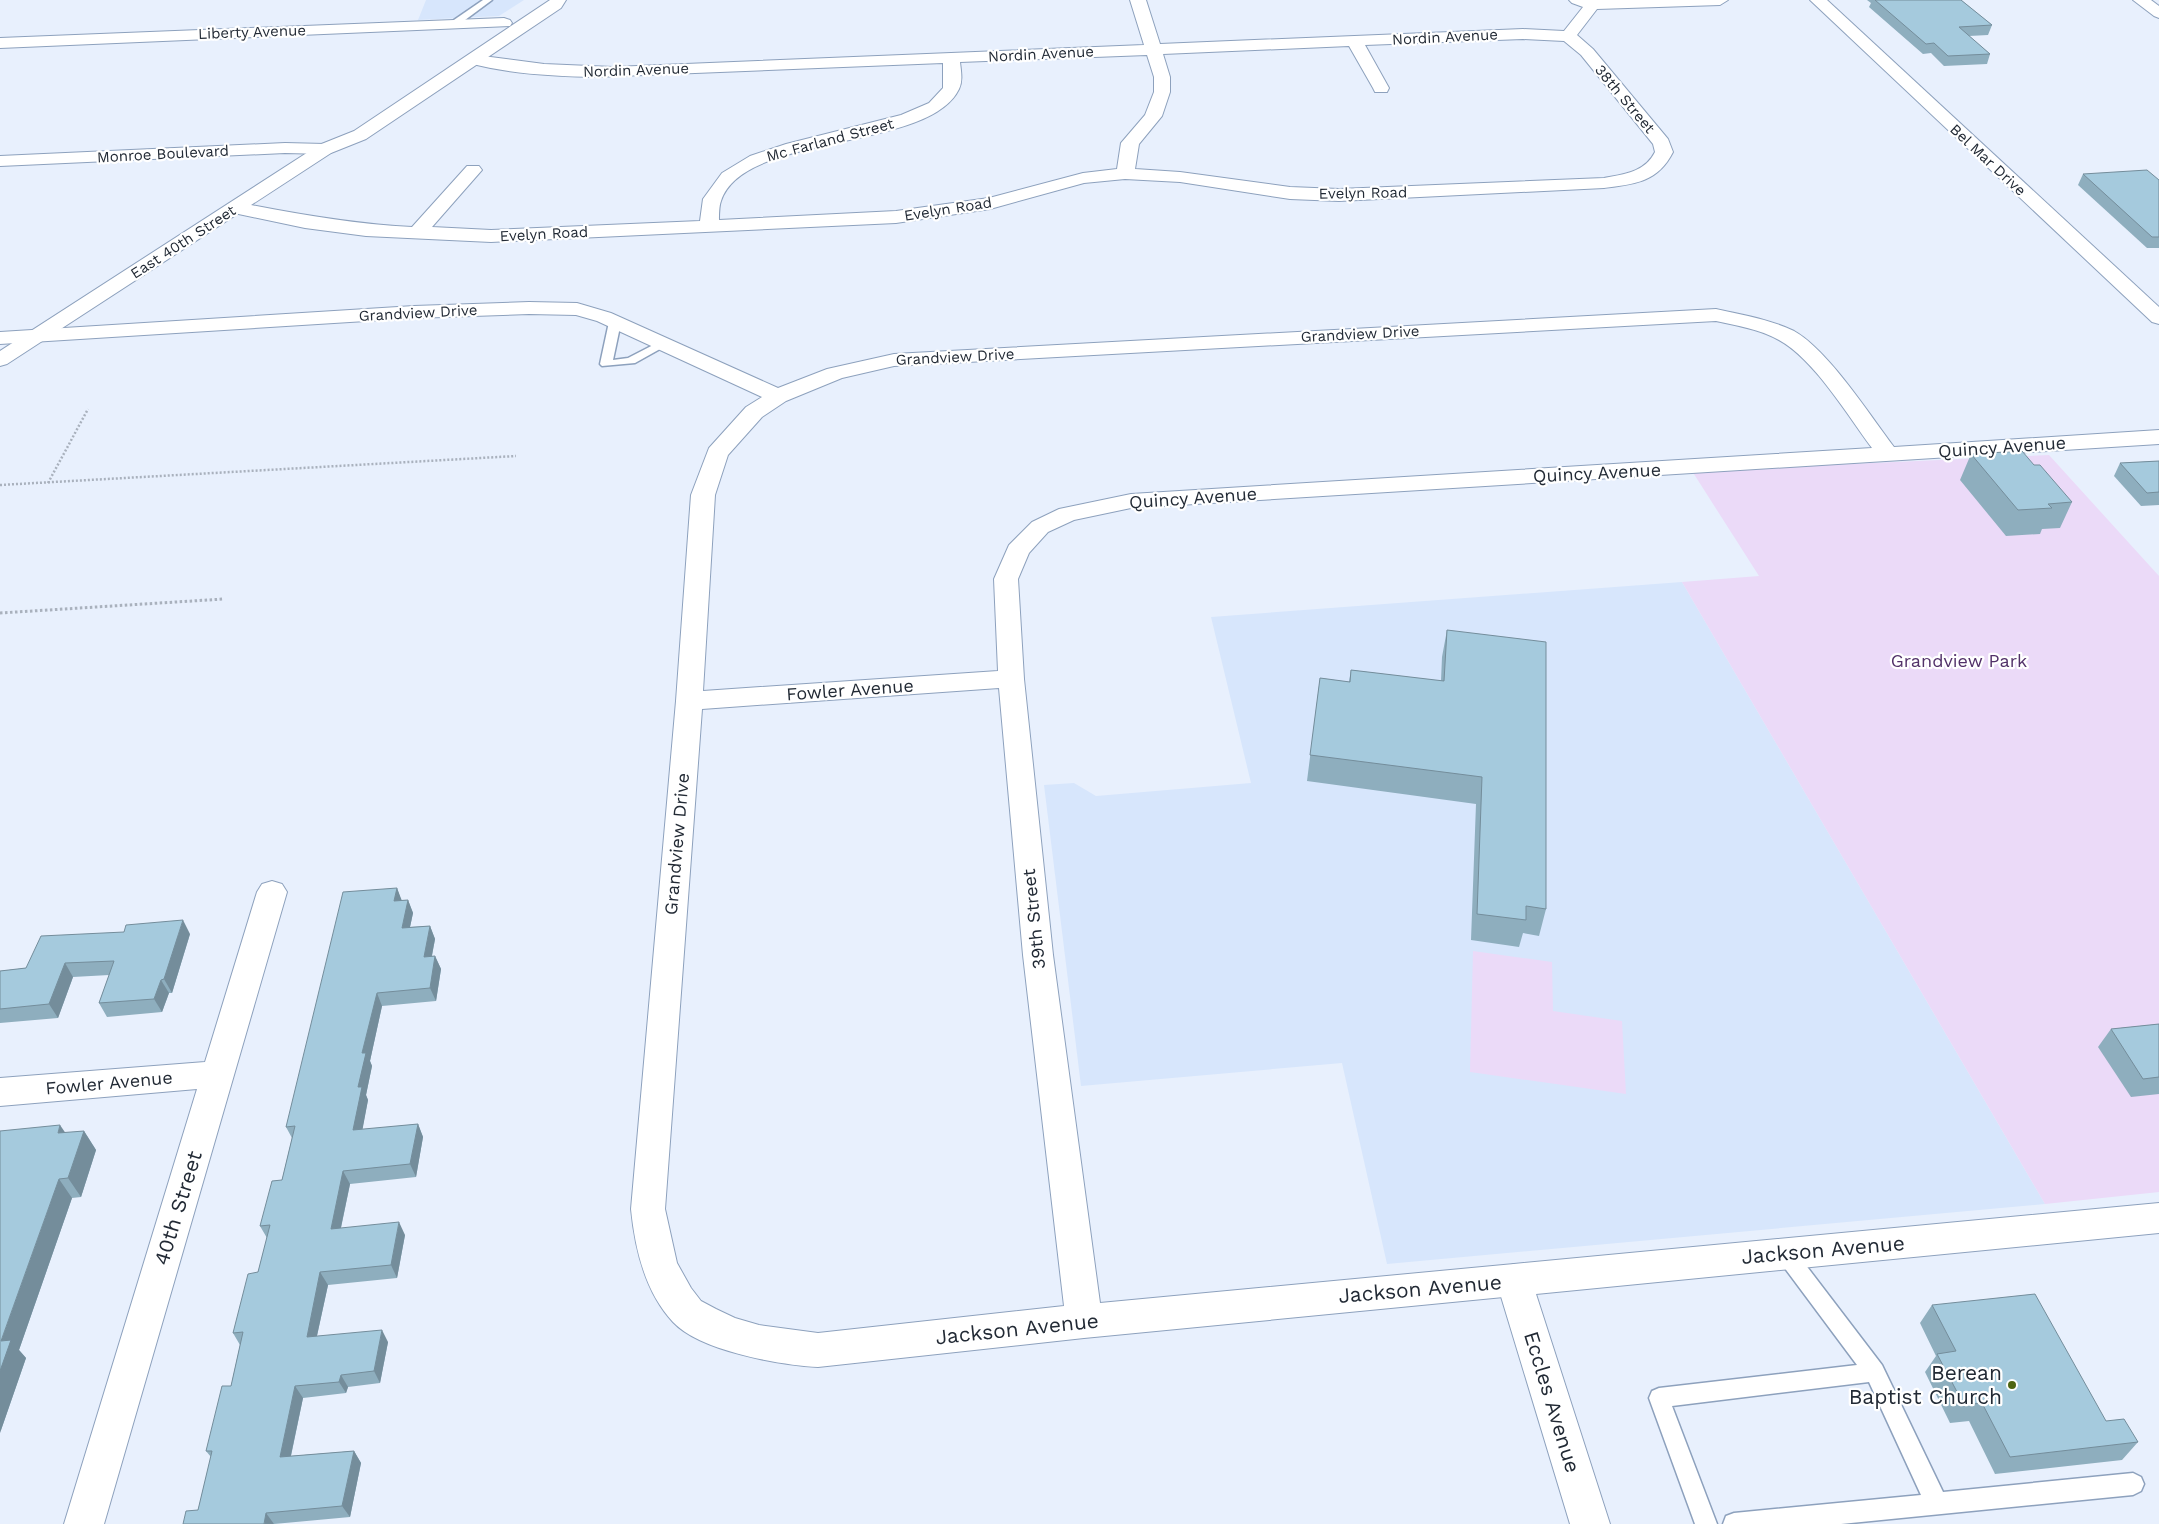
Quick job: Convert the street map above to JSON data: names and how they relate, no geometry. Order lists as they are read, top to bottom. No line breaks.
{"streets":{"street":["Liberty Avenue","Nordin Avenue","38th Street","Mc Farland Street","Monroe Boulevard","Bel Mar Drive","Evelyn Road","East 40th Street","Grandview Drive","Quincy Avenue","Fowler Avenue","39th Street","40th Street","Jackson Avenue","Eccles Avenue"]},"crossings":[["Liberty Avenue","East 40th Street"],["Nordin Avenue","38th Street"],["Nordin Avenue","Mc Farland Street"],["Nordin Avenue","East 40th Street"],["38th Street","Evelyn Road"],["Mc Farland Street","Evelyn Road"],["Monroe Boulevard","East 40th Street"],["Evelyn Road","East 40th Street"],["East 40th Street","Grandview Drive"],["Grandview Drive","Quincy Avenue"],["Grandview Drive","Fowler Avenue"],["Grandview Drive","Jackson Avenue"],["Quincy Avenue","39th Street"],["Fowler Avenue","39th Street"],["Fowler Avenue","40th Street"],["39th Street","Jackson Avenue"],["Jackson Avenue","Eccles Avenue"]],"parks":["Grandview Park"],"places":["Berean Baptist Church"]}
